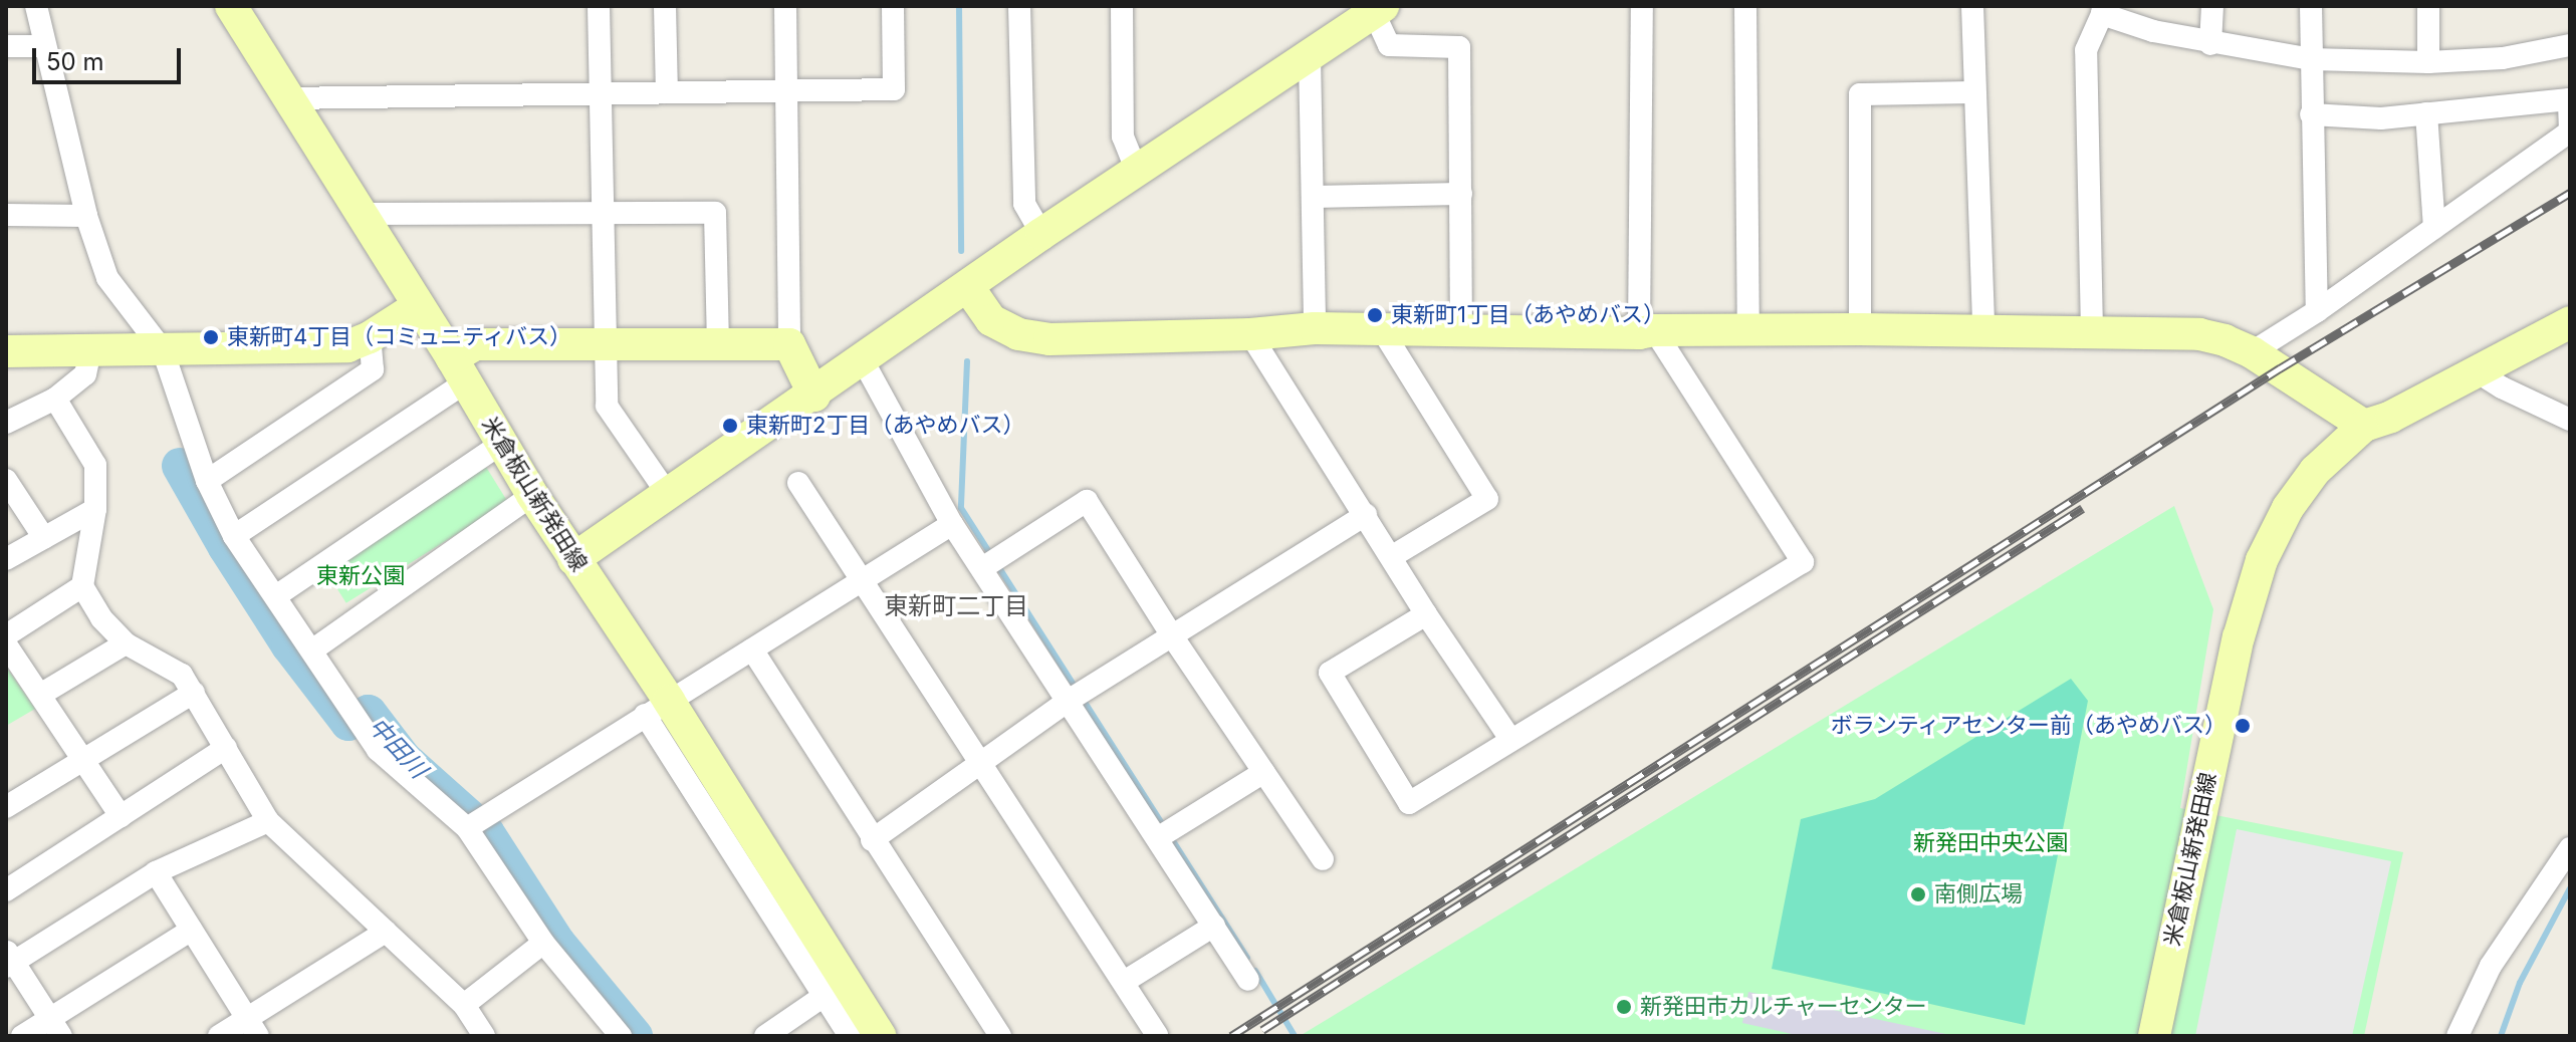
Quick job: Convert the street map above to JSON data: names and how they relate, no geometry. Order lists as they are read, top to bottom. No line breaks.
{"streets":{"street":["米倉板山新発田線"]},"districts":["東新町二丁目"],"water":["中田川"],"parks":["東新公園","新発田中央公園"],"places":["東新町1丁目（あやめバス）","東新町4丁目（コミュニティバス）","東新町2丁目（あやめバス）","ボランティアセンター前（あやめバス）","南側広場","新発田市カルチャーセンター"],"scale_bar":"50 m"}
